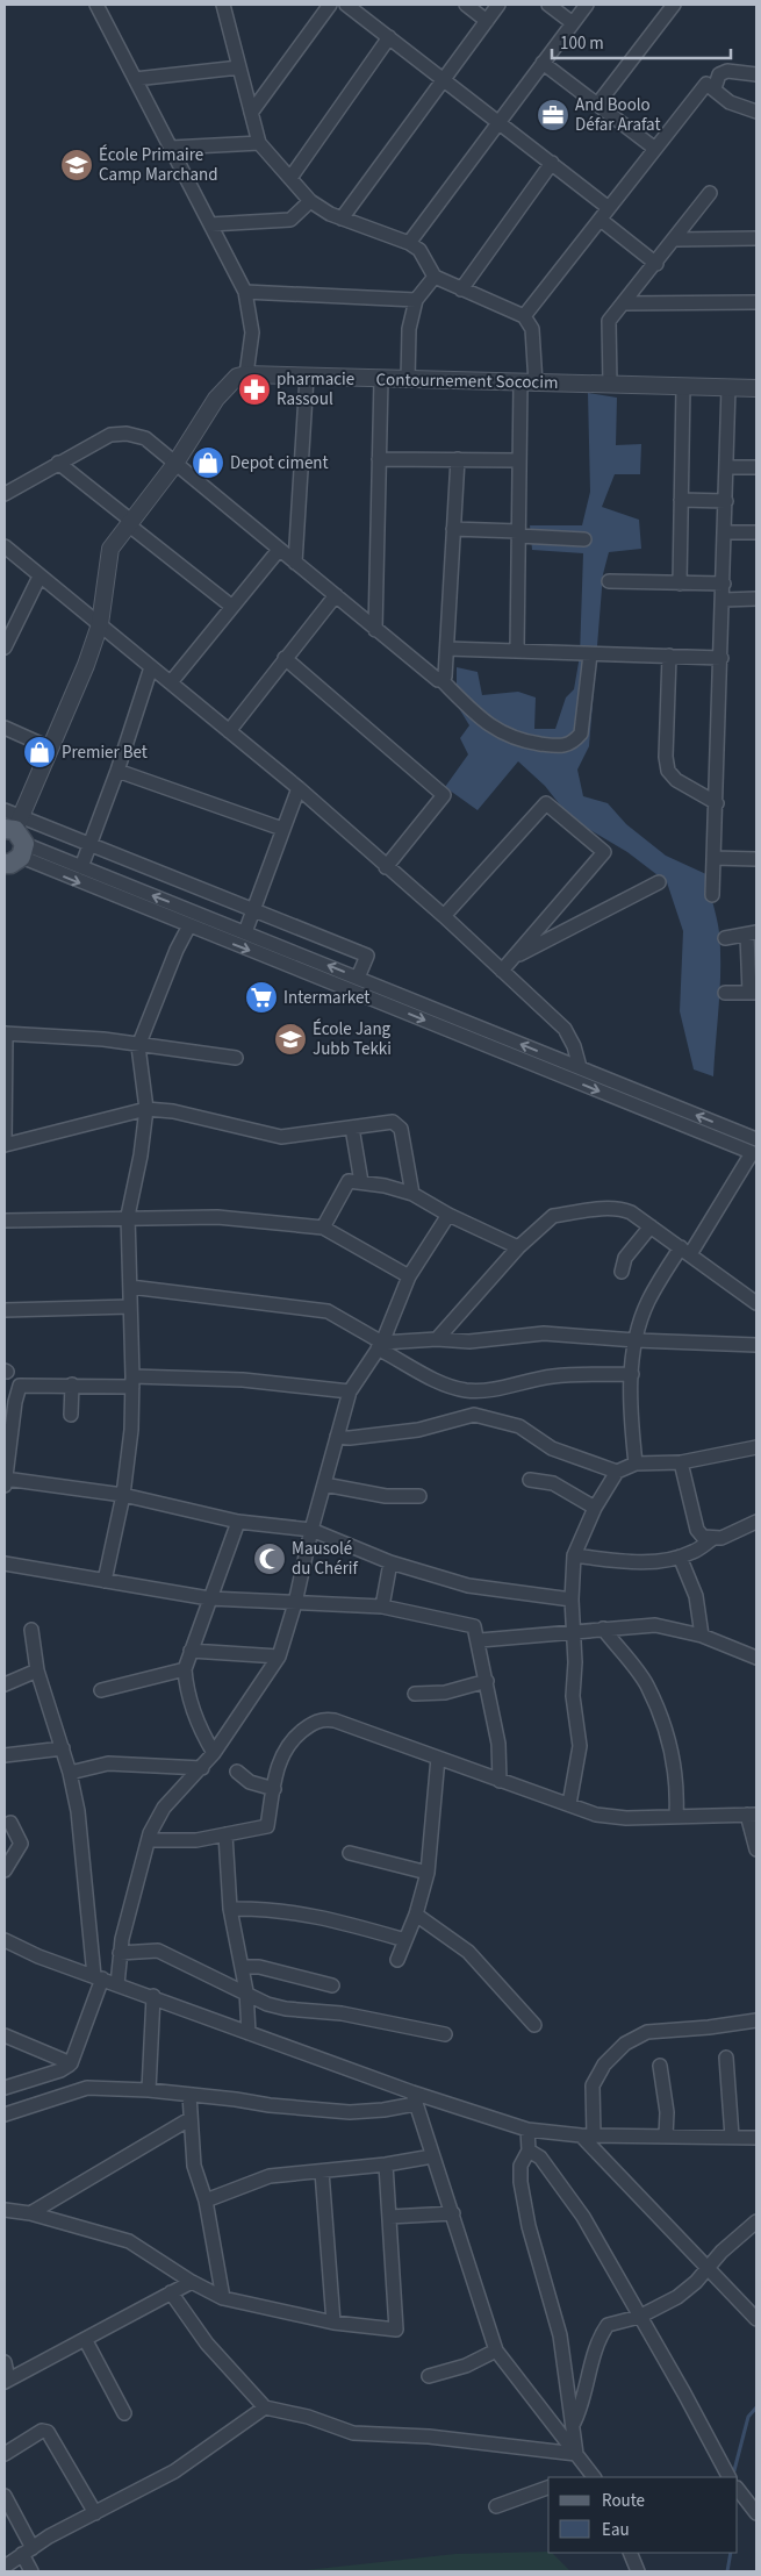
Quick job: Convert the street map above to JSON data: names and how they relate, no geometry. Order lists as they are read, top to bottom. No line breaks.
{"streets":{"street":["Contournement Sococim"]},"places":{"office":["And Boolo Défar Arafat"],"school or university":["École Primaire Camp Marchand","École Jang Jubb Tekki"],"pharmacy":["pharmacie Rassoul"],"shop":["Depot ciment","Premier Bet"],"supermarket":["Intermarket"],"mosque":["Mausolé du Chérif"]},"legend":["Route","Eau"],"scale_bar":"100 m"}
